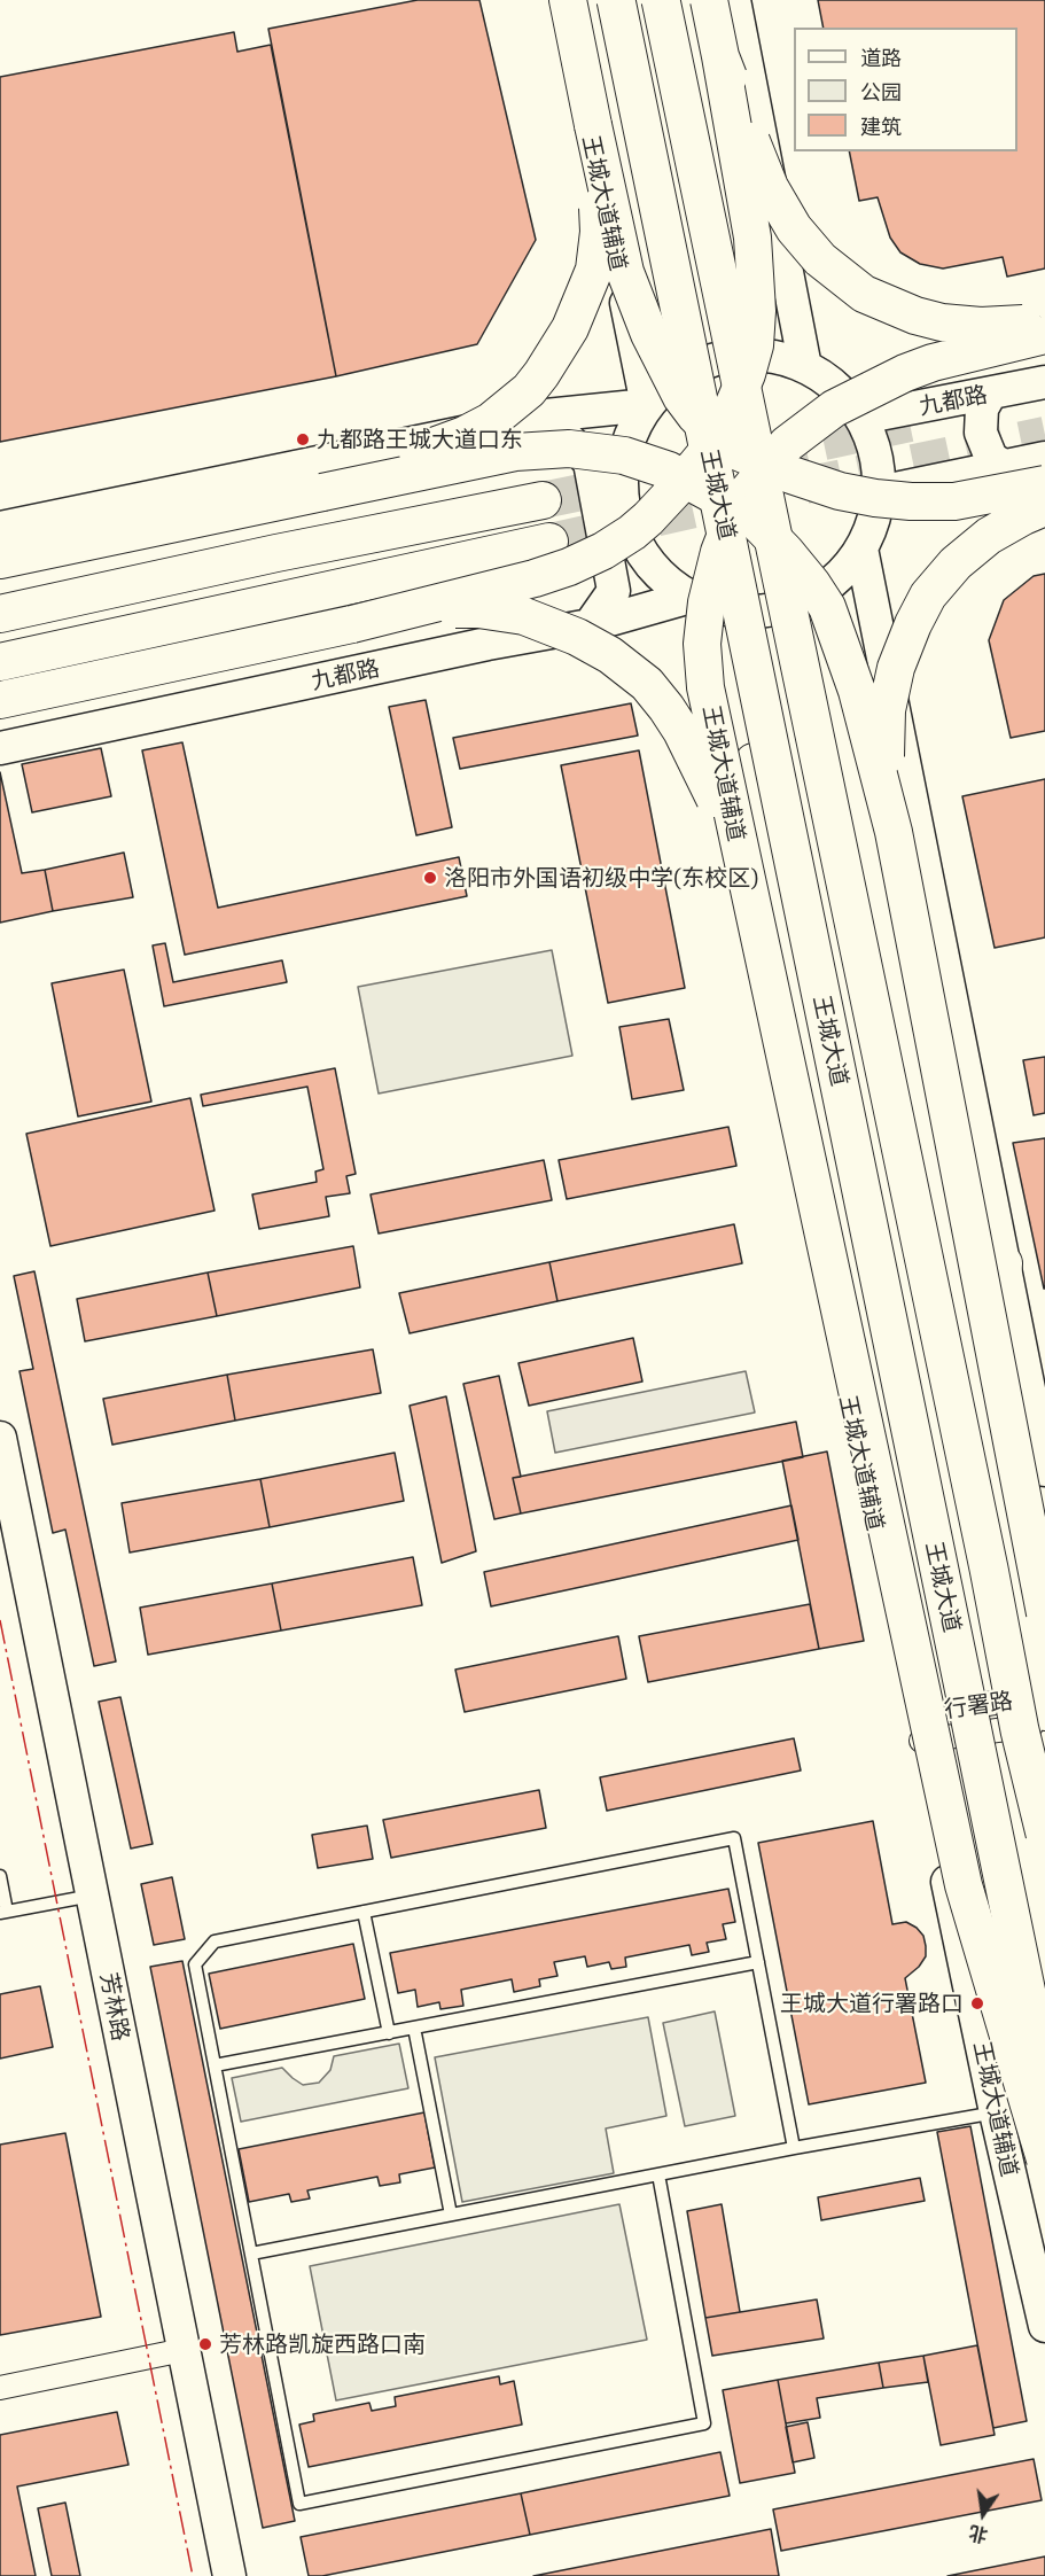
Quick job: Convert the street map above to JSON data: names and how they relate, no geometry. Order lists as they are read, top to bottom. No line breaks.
{"streets":{"highway":["王城大道"],"main road":["王城大道辅道","九都路","芳林路"],"street":["行署路"]},"crossings":[["王城大道辅道","九都路"],["王城大道辅道","王城大道"],["王城大道辅道","行署路"],["王城大道","行署路"]],"places":["九都路王城大道口东","洛阳市外国语初级中学(东校区)","王城大道行署路口","芳林路凯旋西路口南"],"legend":["道路","公园","建筑"],"north":"bottom"}
